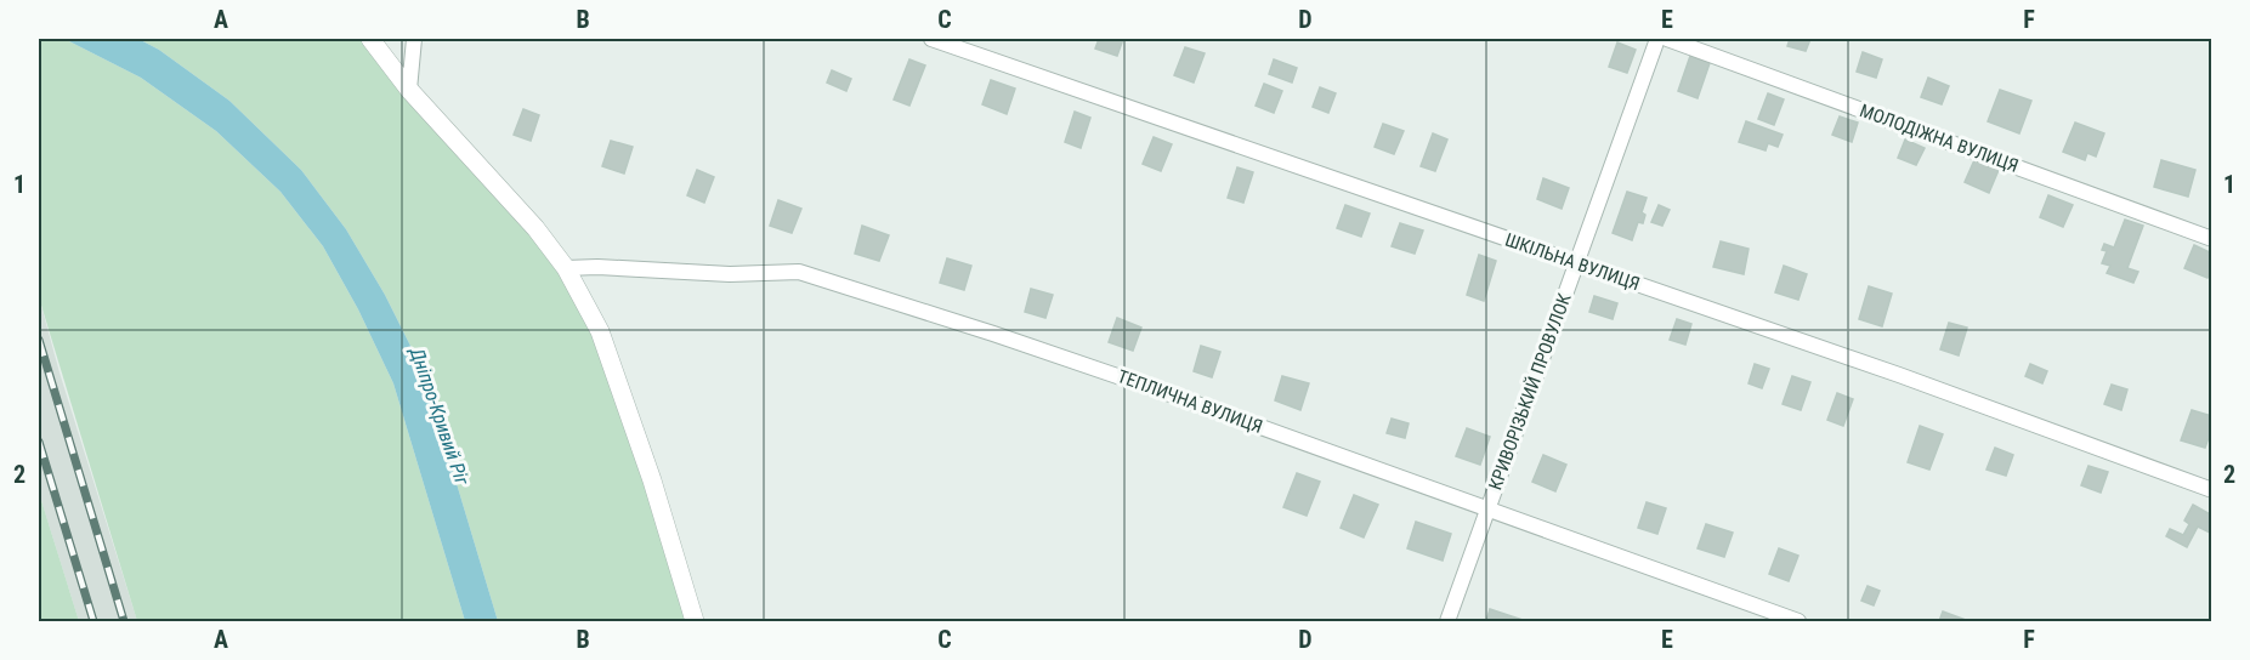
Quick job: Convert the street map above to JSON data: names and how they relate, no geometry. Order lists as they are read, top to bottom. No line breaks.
{"streets":{"street":["МОЛОДІЖНА ВУЛИЦЯ","ШКІЛЬНА ВУЛИЦЯ","КРИВОРІЗЬКИЙ ПРОВУЛОК","ТЕПЛИЧНА ВУЛИЦЯ"]},"crossings":[["ШКІЛЬНА ВУЛИЦЯ","КРИВОРІЗЬКИЙ ПРОВУЛОК"],["КРИВОРІЗЬКИЙ ПРОВУЛОК","ТЕПЛИЧНА ВУЛИЦЯ"]],"water":["Дніпро-Кривий Ріг"],"grid":{"columns":["A","B","C","D","E","F"],"rows":["1","2"]}}
